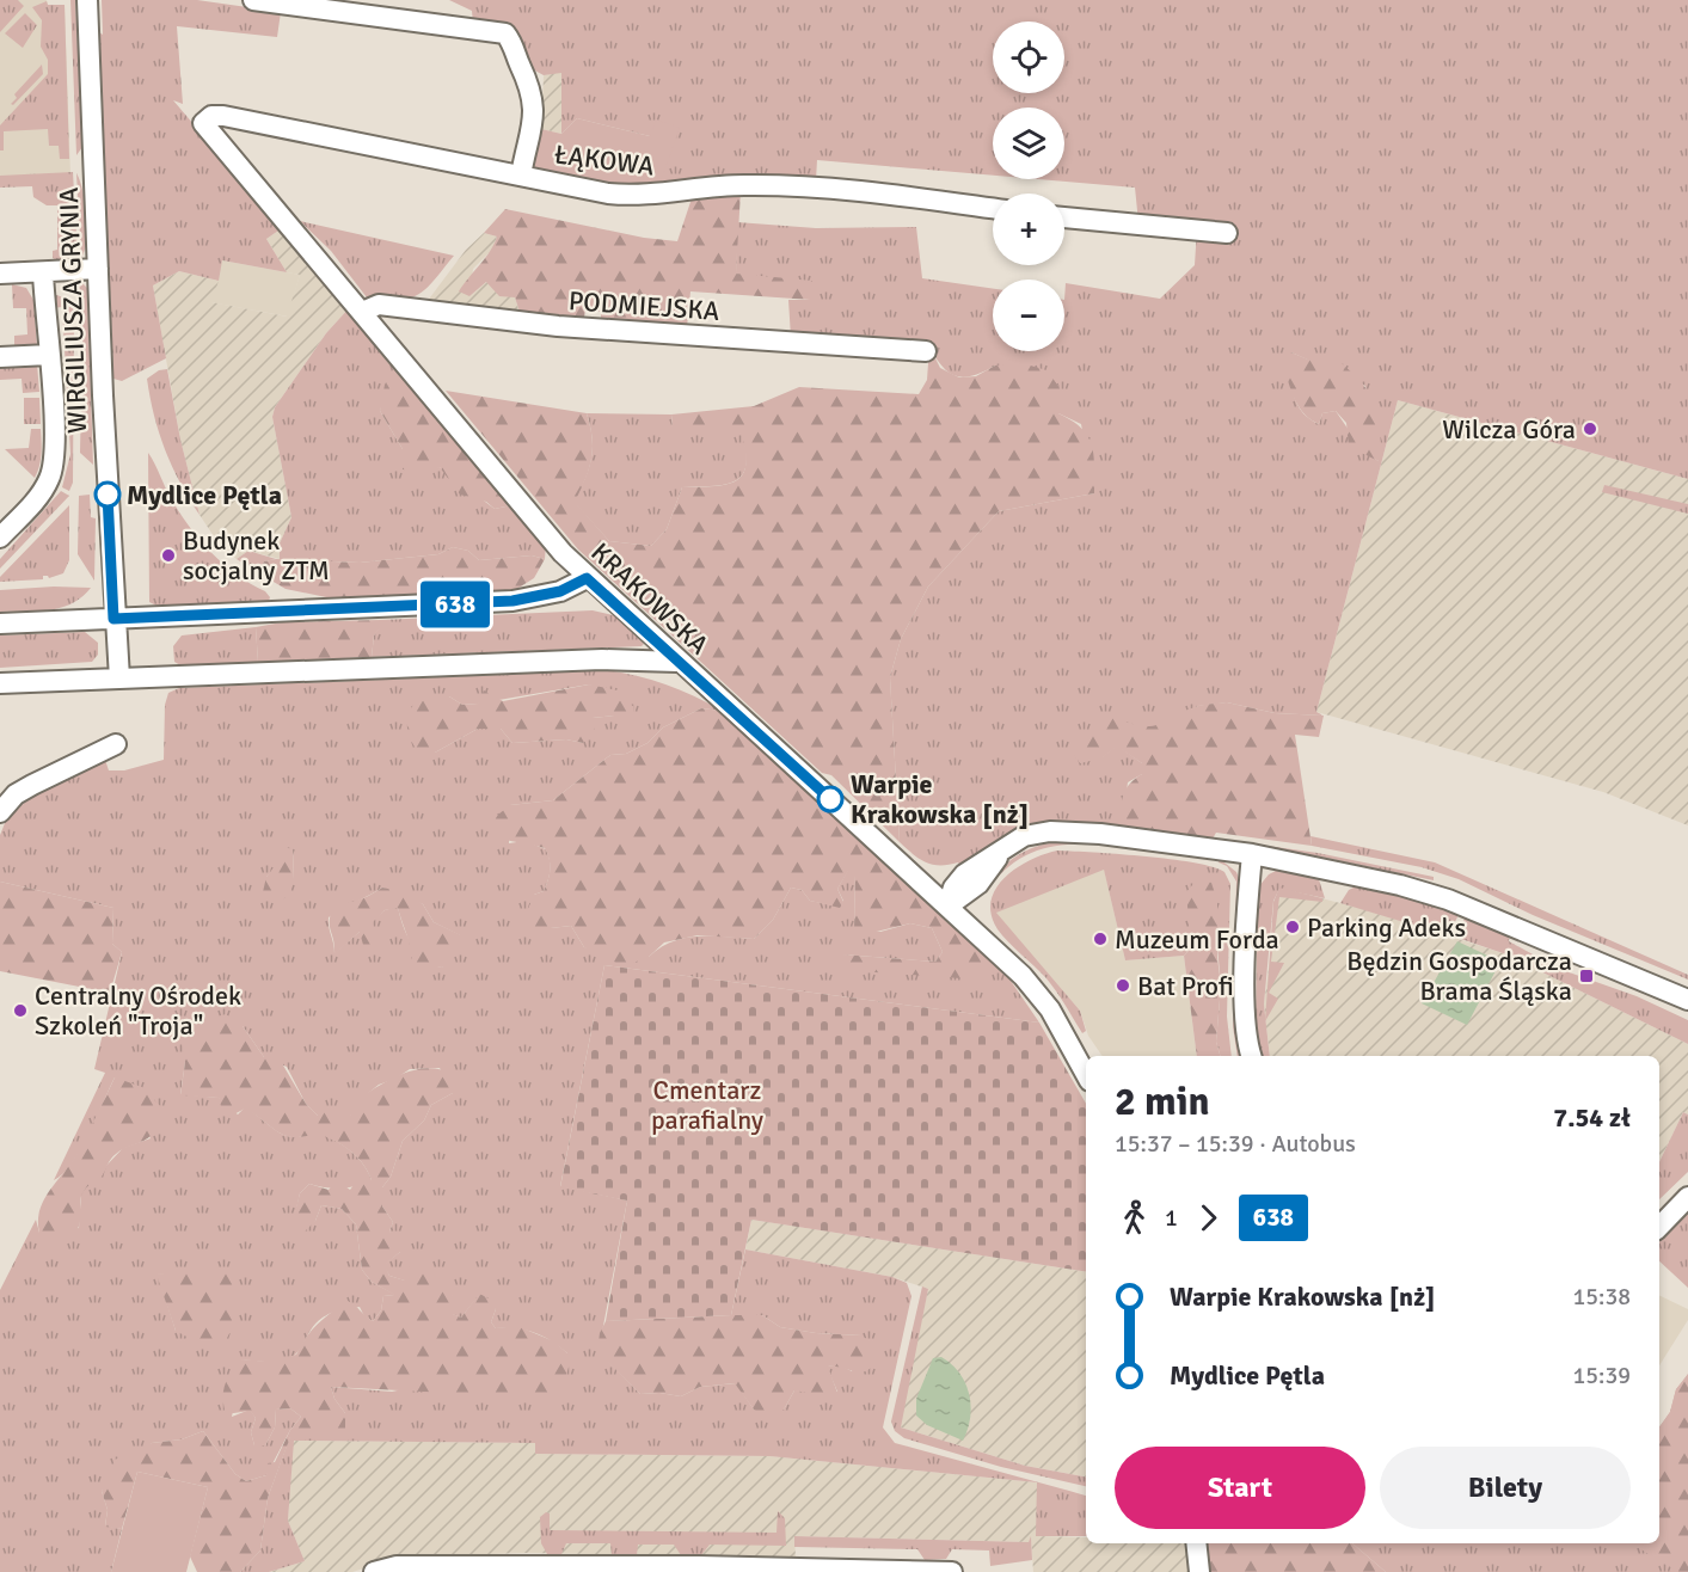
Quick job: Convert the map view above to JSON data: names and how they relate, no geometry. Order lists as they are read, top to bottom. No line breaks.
{"streets":{"street":["ŁĄKOWA","PODMIEJSKA","WIRGILIUSZA GRYNIA","KRAKOWSKA"]},"crossings":[["ŁĄKOWA","KRAKOWSKA"],["PODMIEJSKA","KRAKOWSKA"]],"parks":["Cmentarz parafialny"],"places":{"other":["Wilcza Góra","Mydlice Pętla","Budynek socjalny ZTM","Warpie Krakowska [nż]","Parking Adeks","Muzeum Forda","Bat Profi","Centralny Ośrodek Szkoleń \"Troja\""],"transit":["Będzin Gospodarcza Brama Śląska"]},"lines":["bus line 638"],"page":{"on_map":"638","map_buttons":["+","−"],"heading":["2 min","15:37 – 15:39 · Autobus","7.54 zł"],"legs":["1","638"],"list":[{"name":"Warpie Krakowska [nż]","value":"15:38"},{"name":"Mydlice Pętla","value":"15:39"}],"buttons":["Start","Bilety"]}}
